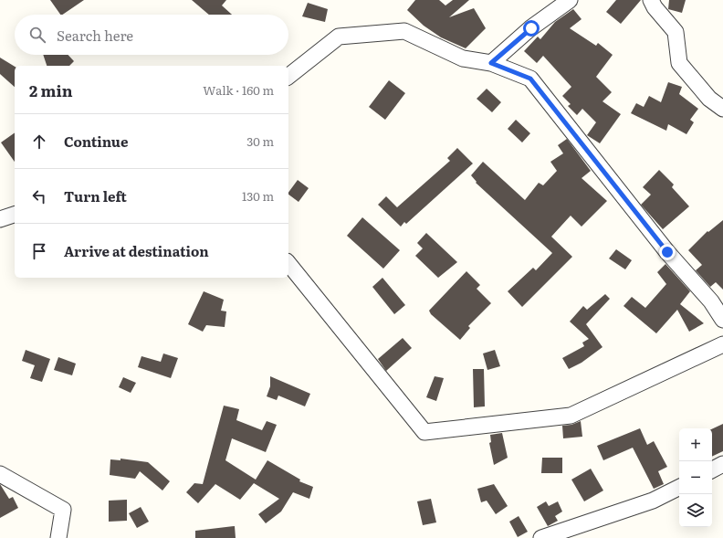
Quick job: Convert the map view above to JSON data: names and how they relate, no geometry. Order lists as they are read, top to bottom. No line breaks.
{"page":{"search":"Search here","heading":["2 min","Walk · 160 m"],"list":[["Continue","30 m"],["Turn left","130 m"],"Arrive at destination"],"map_buttons":["+","−"]}}
